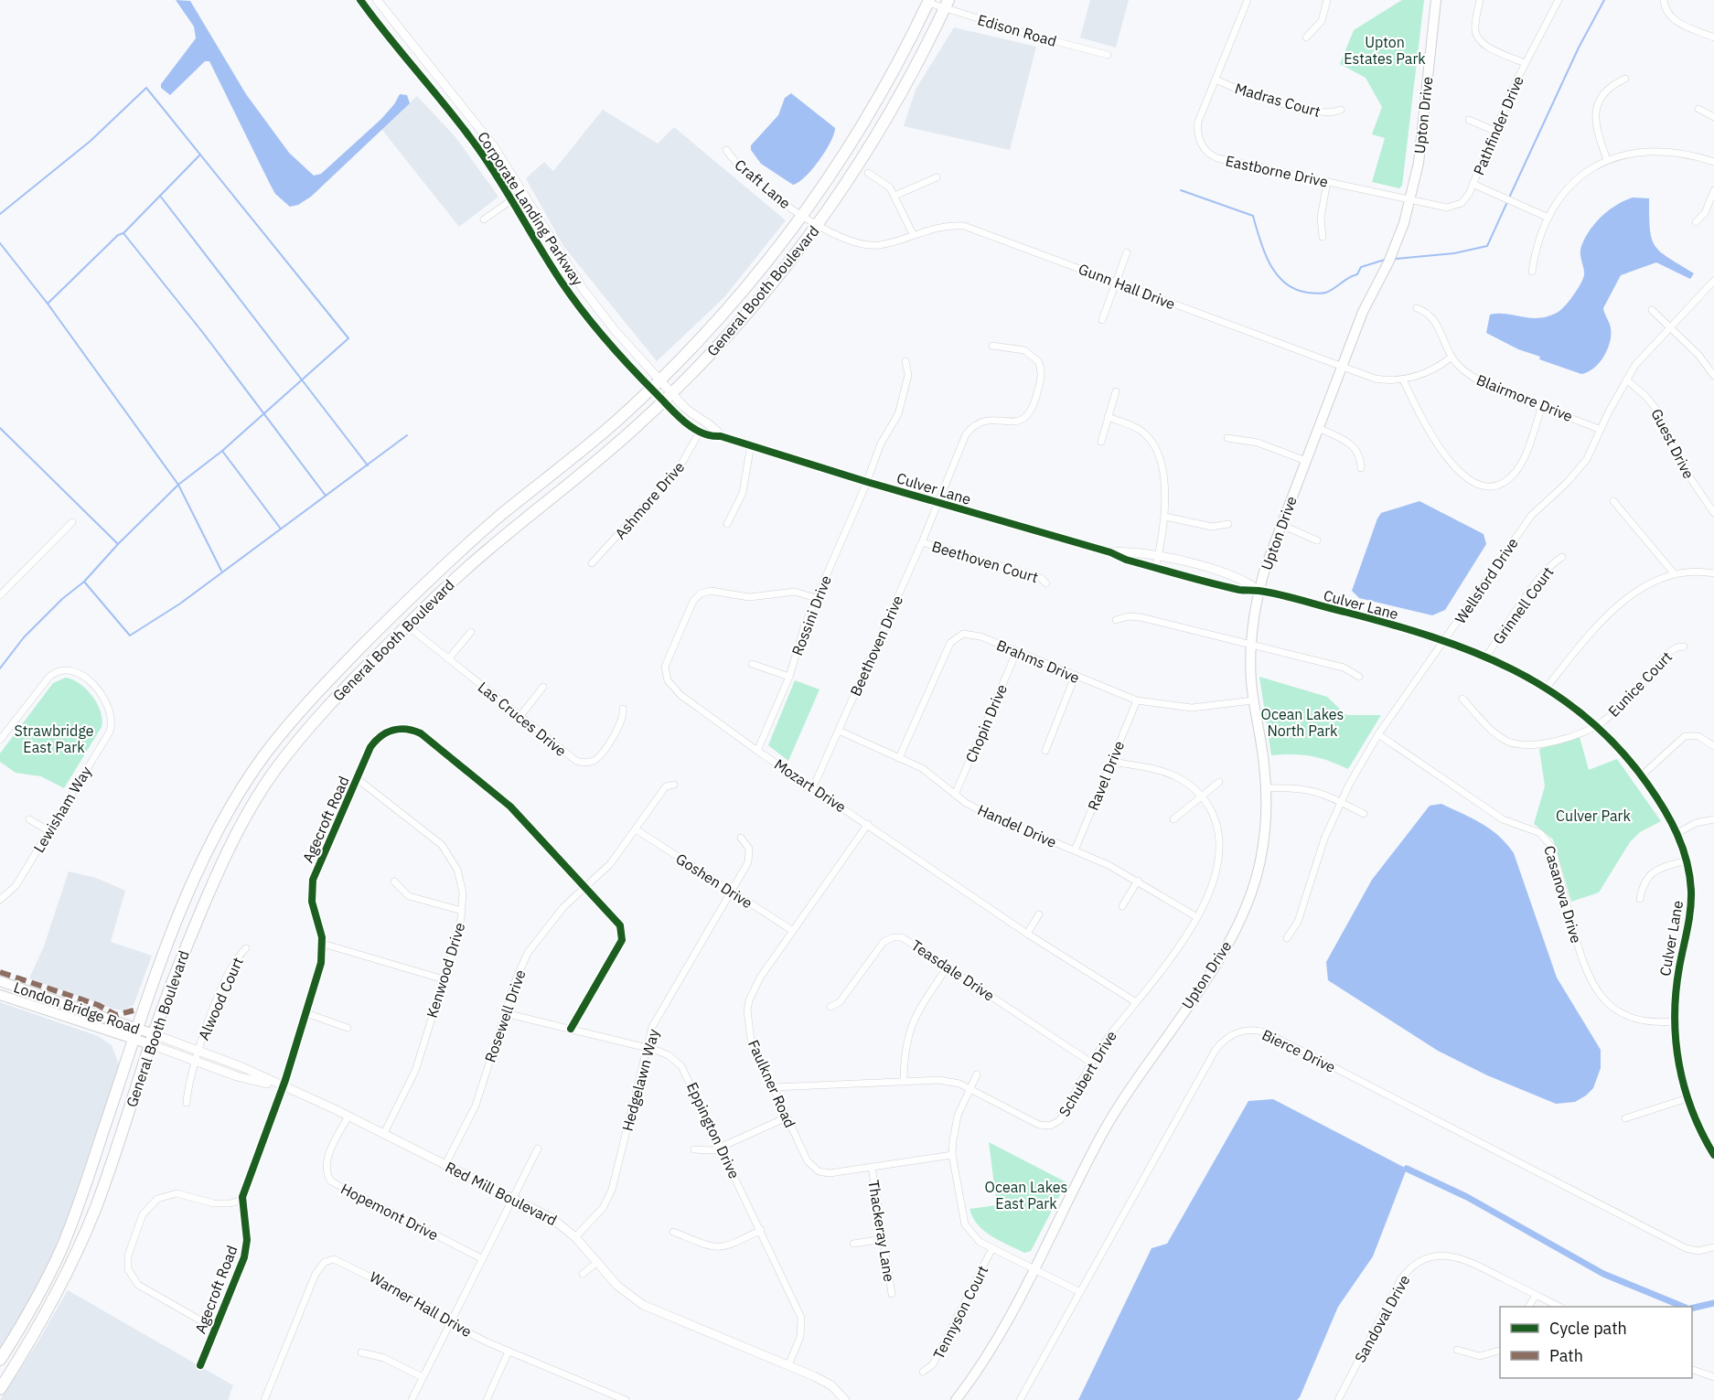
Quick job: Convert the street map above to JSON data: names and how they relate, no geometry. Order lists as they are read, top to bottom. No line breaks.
{"streets":{"highway":["General Booth Boulevard"],"main road":["Upton Drive","London Bridge Road"],"street":["Edison Road","Madras Court","Pathfinder Drive","Eastborne Drive","Craft Lane","Corporate Landing Parkway","Gunn Hall Drive","Blairmore Drive","Guest Drive","Culver Lane","Ashmore Drive","Beethoven Court","Wellsford Drive","Grinnell Court","Rossini Drive","Beethoven Drive","Brahms Drive","Eunice Court","Las Cruces Drive","Chopin Drive","Ravel Drive","Mozart Drive","Lewisham Way","Agecroft Road","Handel Drive","Goshen Drive","Casanova Drive","Kenwood Drive","Teasdale Drive","Alwood Court","Rosewell Drive","Bierce Drive","Schubert Drive","Hedgelawn Way","Faulkner Road","Eppington Drive","Red Mill Boulevard","Hopemont Drive","Thackeray Lane","Warner Hall Drive","Tennyson Court","Sandoval Drive"]},"crossings":[["Edison Road","General Booth Boulevard"],["Madras Court","Eastborne Drive"],["Upton Drive","Pathfinder Drive"],["Upton Drive","Eastborne Drive"],["Upton Drive","Gunn Hall Drive"],["Upton Drive","Culver Lane"],["Upton Drive","Brahms Drive"],["Pathfinder Drive","Eastborne Drive"],["Craft Lane","Gunn Hall Drive"],["Craft Lane","General Booth Boulevard"],["Corporate Landing Parkway","General Booth Boulevard"],["Corporate Landing Parkway","Culver Lane"],["Gunn Hall Drive","General Booth Boulevard"],["Gunn Hall Drive","Blairmore Drive"],["General Booth Boulevard","Culver Lane"],["General Booth Boulevard","Las Cruces Drive"],["General Booth Boulevard","London Bridge Road"],["General Booth Boulevard","Red Mill Boulevard"],["Blairmore Drive","Wellsford Drive"],["Guest Drive","Wellsford Drive"],["Culver Lane","Ashmore Drive"],["Culver Lane","Wellsford Drive"],["Culver Lane","Grinnell Court"],["Culver Lane","Rossini Drive"],["Culver Lane","Beethoven Drive"],["Culver Lane","Eunice Court"],["Culver Lane","Casanova Drive"],["Beethoven Court","Beethoven Drive"],["Wellsford Drive","Casanova Drive"],["Rossini Drive","Mozart Drive"],["Beethoven Drive","Mozart Drive"],["Beethoven Drive","Handel Drive"],["Brahms Drive","Chopin Drive"],["Brahms Drive","Ravel Drive"],["Brahms Drive","Handel Drive"],["Chopin Drive","Handel Drive"],["Ravel Drive","Handel Drive"],["Ravel Drive","Schubert Drive"],["Mozart Drive","Schubert Drive"],["Mozart Drive","Faulkner Road"],["Agecroft Road","Kenwood Drive"],["Agecroft Road","Rosewell Drive"],["Agecroft Road","Eppington Drive"],["Agecroft Road","Red Mill Boulevard"],["Handel Drive","Schubert Drive"],["Goshen Drive","Rosewell Drive"],["Goshen Drive","Hedgelawn Way"],["Goshen Drive","Faulkner Road"],["Kenwood Drive","Red Mill Boulevard"],["Teasdale Drive","Schubert Drive"],["Alwood Court","Red Mill Boulevard"],["London Bridge Road","Red Mill Boulevard"],["Rosewell Drive","Eppington Drive"],["Rosewell Drive","Red Mill Boulevard"],["Schubert Drive","Faulkner Road"],["Hedgelawn Way","Eppington Drive"],["Hedgelawn Way","Red Mill Boulevard"],["Faulkner Road","Thackeray Lane"],["Eppington Drive","Red Mill Boulevard"],["Red Mill Boulevard","Hopemont Drive"]],"parks":["Upton Estates Park","Ocean Lakes North Park","Strawbridge East Park","Culver Park","Ocean Lakes East Park"],"legend":["Cycle path","Path"]}
